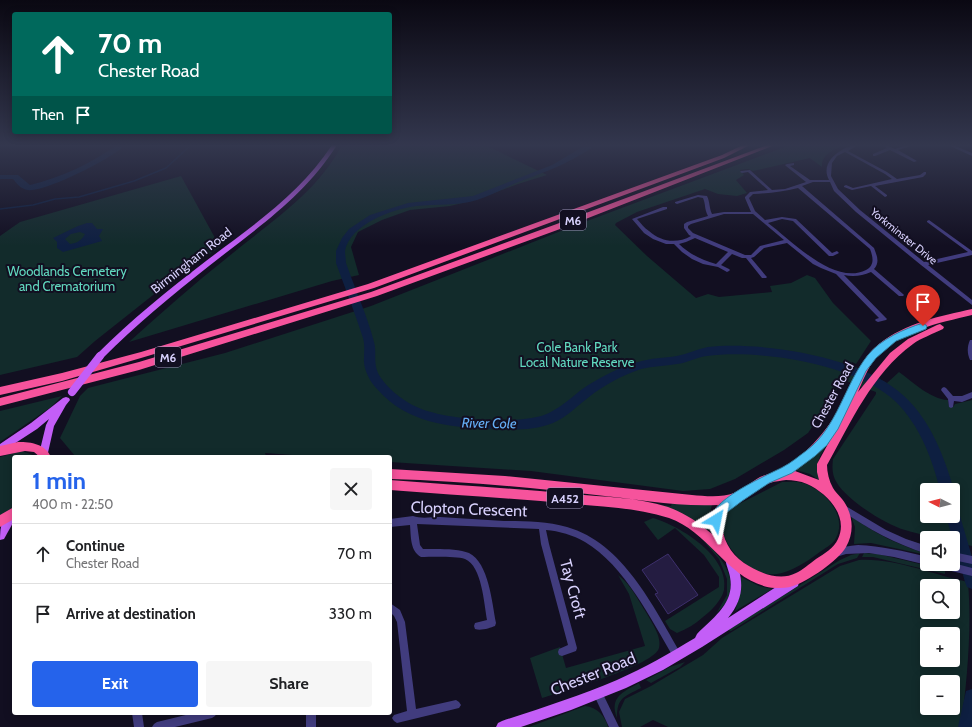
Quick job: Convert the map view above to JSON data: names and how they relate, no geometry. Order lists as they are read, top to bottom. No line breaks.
{"streets":{"highway":["M6","Chester Road","A452"],"main road":["Birmingham Road"],"street":["Yorkminster Drive","Clopton Crescent","Tay Croft"]},"crossings":[["Chester Road","A452"],["Chester Road","Clopton Crescent"],["Clopton Crescent","Tay Croft"]],"water":["River Cole"],"parks":["Woodlands Cemetery and Crematorium","Cole Bank Park Local Nature Reserve"],"north":"left","page":{"turn":["70 m","Chester Road"],"then":"Then","heading":["1 min","400 m · 22:50"],"map_buttons":["+","−"],"list":[{"name":"Continue","note":"Chester Road","value":"70 m"},{"name":"Arrive at destination","value":"330 m"}],"buttons":["Exit","Share"]}}
